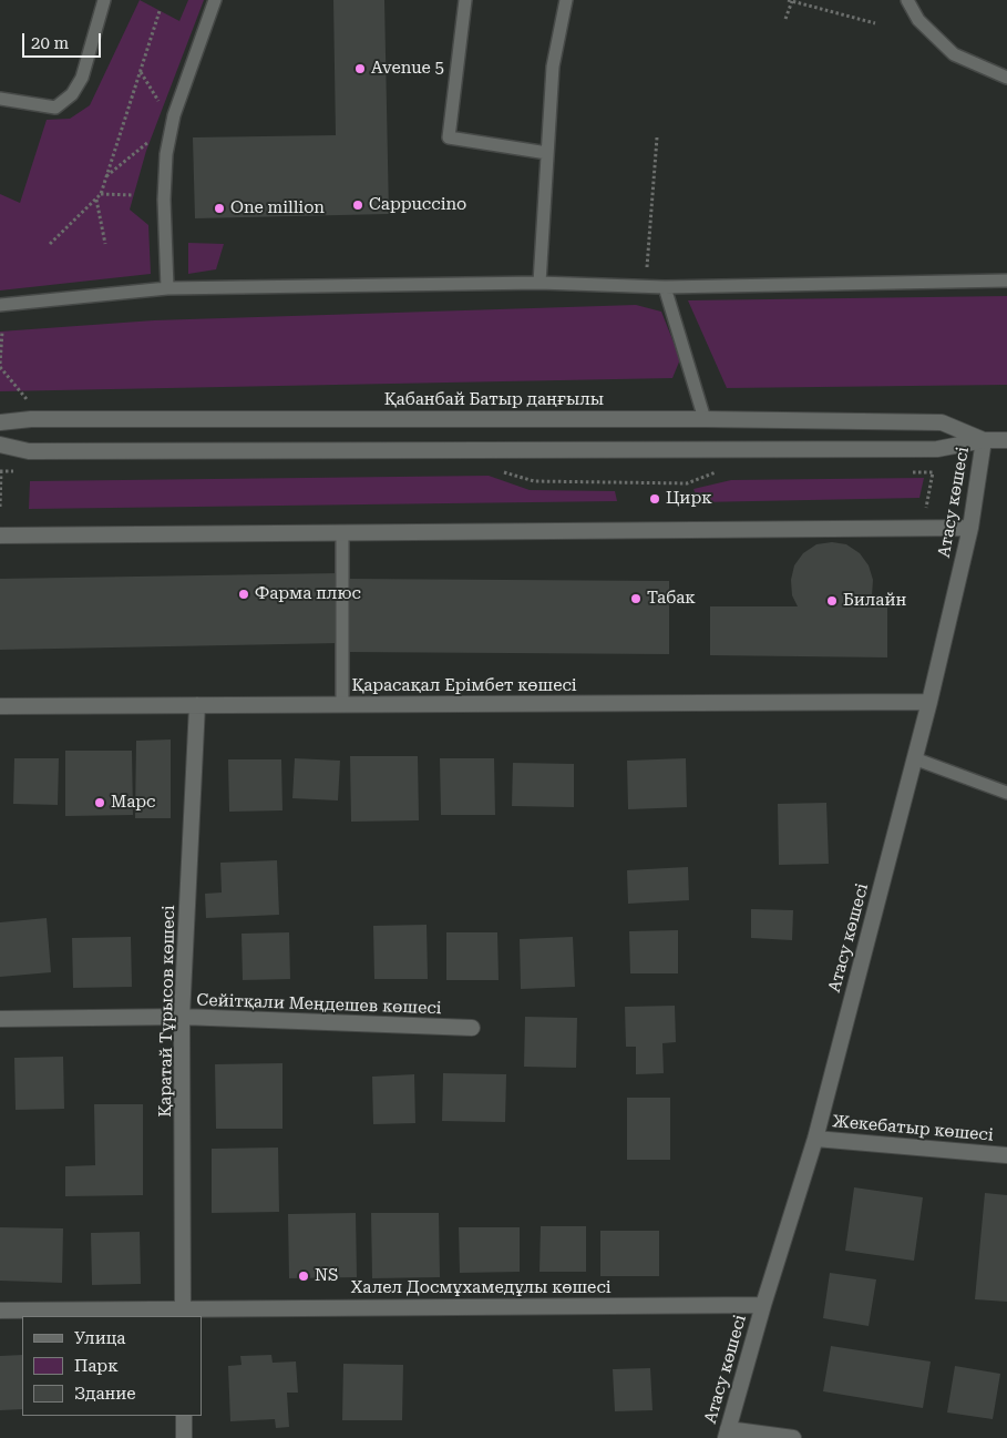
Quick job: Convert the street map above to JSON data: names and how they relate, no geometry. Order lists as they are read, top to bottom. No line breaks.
{"streets":{"street":["Қабанбай Батыр даңғылы","Атасу көшесі","Қарасақал Ерімбет көшесі","Сейітқали Меңдешев көшесі","Қаратай Тұрысов көшесі","Жекебатыр көшесі","Халел Досмұхамедұлы көшесі"]},"crossings":[["Қабанбай Батыр даңғылы","Атасу көшесі"],["Атасу көшесі","Қарасақал Ерімбет көшесі"],["Атасу көшесі","Жекебатыр көшесі"],["Атасу көшесі","Халел Досмұхамедұлы көшесі"],["Қарасақал Ерімбет көшесі","Қаратай Тұрысов көшесі"],["Сейітқали Меңдешев көшесі","Қаратай Тұрысов көшесі"],["Қаратай Тұрысов көшесі","Халел Досмұхамедұлы көшесі"]],"places":["Avenue 5","Cappuccino","One million","Цирк","Фарма плюс","Табак","Билайн","Марс","NS"],"legend":["Улица","Парк","Здание"],"scale_bar":"20 m"}
